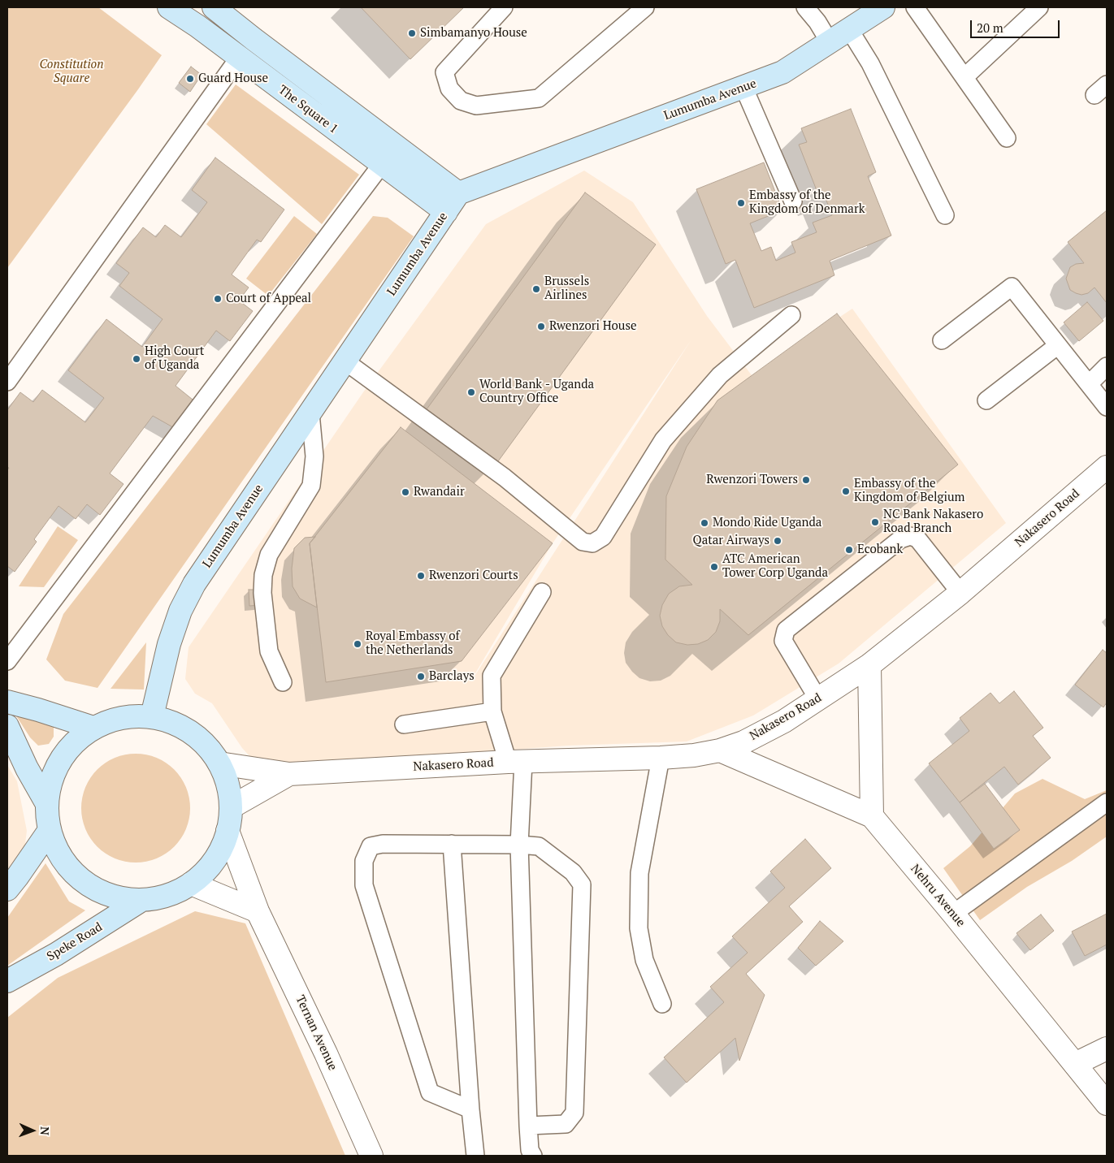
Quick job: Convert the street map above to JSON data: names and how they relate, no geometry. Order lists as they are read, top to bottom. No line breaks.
{"streets":{"main road":["Lumumba Avenue","The Square 1","Speke Road"],"street":["Nakasero Road","Nehru Avenue","Ternan Avenue"]},"crossings":[["Lumumba Avenue","The Square 1"],["Nakasero Road","Nehru Avenue"]],"parks":["Constitution Square"],"places":["Simbamanyo House","Guard House","Embassy of the Kingdom of Denmark","Brussels Airlines","Court of Appeal","Rwenzori House","High Court of Uganda","World Bank - Uganda Country Office","Rwenzori Towers","Embassy of the Kingdom of Belgium","Rwandair","NC Bank Nakasero Road Branch","Mondo Ride Uganda","Qatar Airways","Ecobank","ATC American Tower Corp Uganda","Rwenzori Courts","Royal Embassy of the Netherlands","Barclays"],"scale_bar":"20 m","north":"right"}
